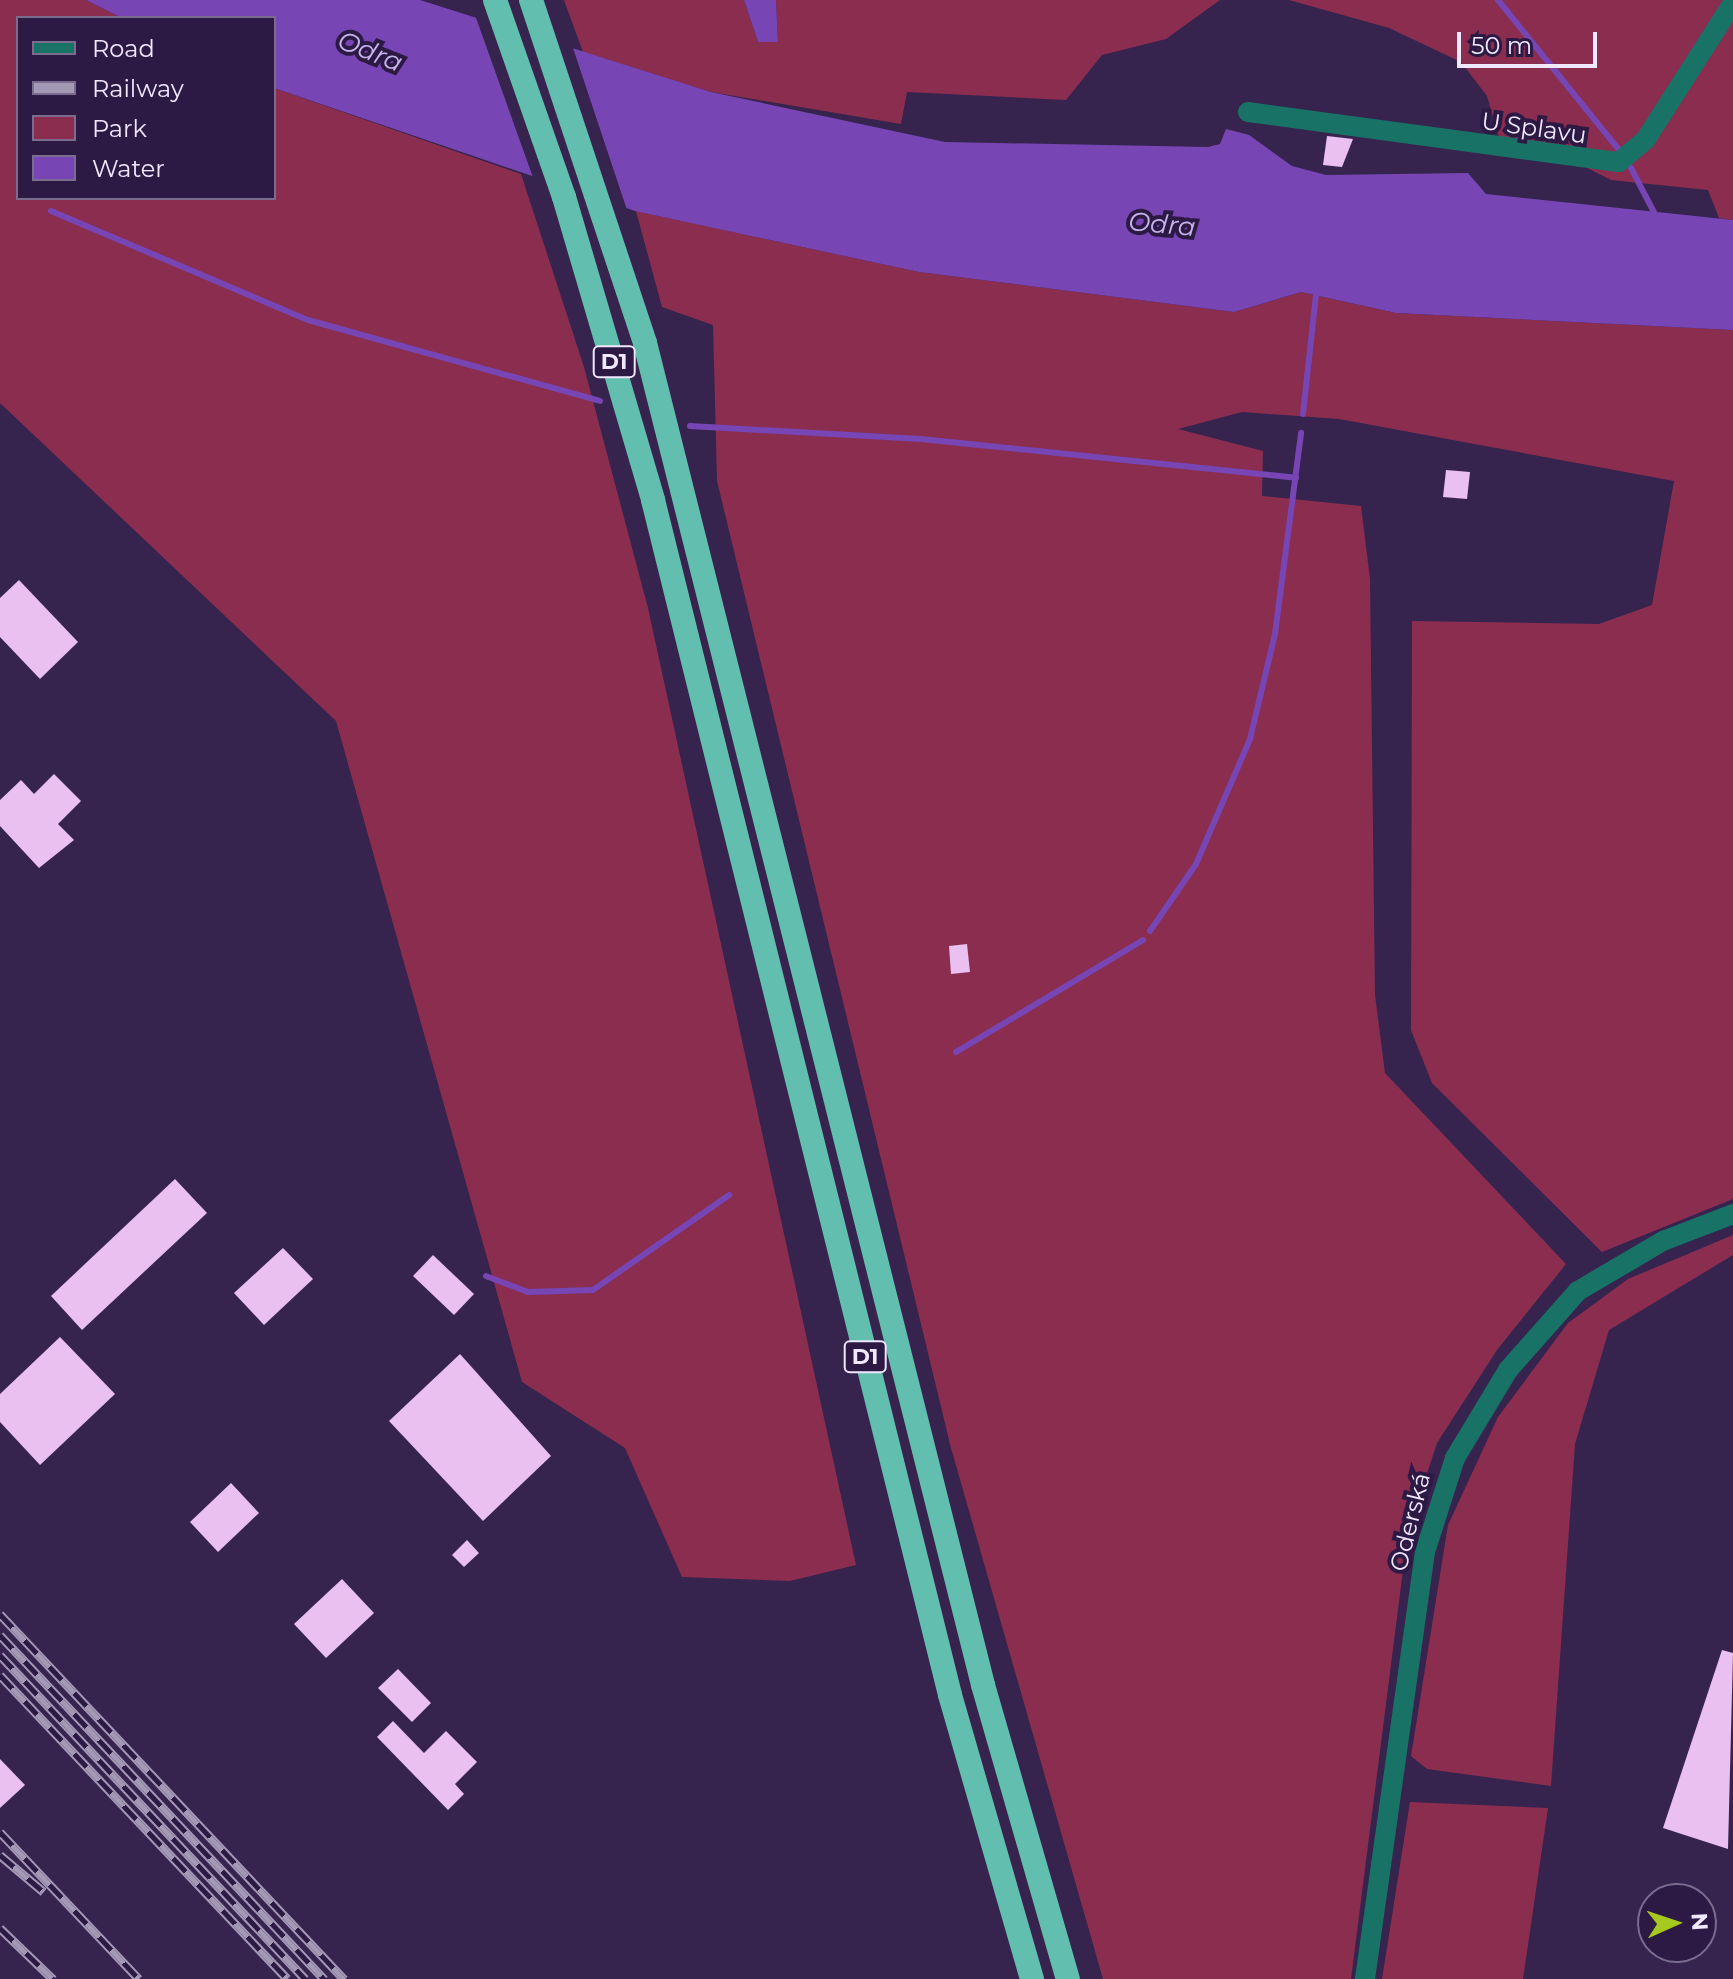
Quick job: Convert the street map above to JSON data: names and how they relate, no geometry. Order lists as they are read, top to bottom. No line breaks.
{"streets":{"highway":["D1"],"street":["U Splavu","Oderská"]},"water":["Odra"],"legend":["Road","Railway","Park","Water"],"scale_bar":"50 m","north":"right"}
